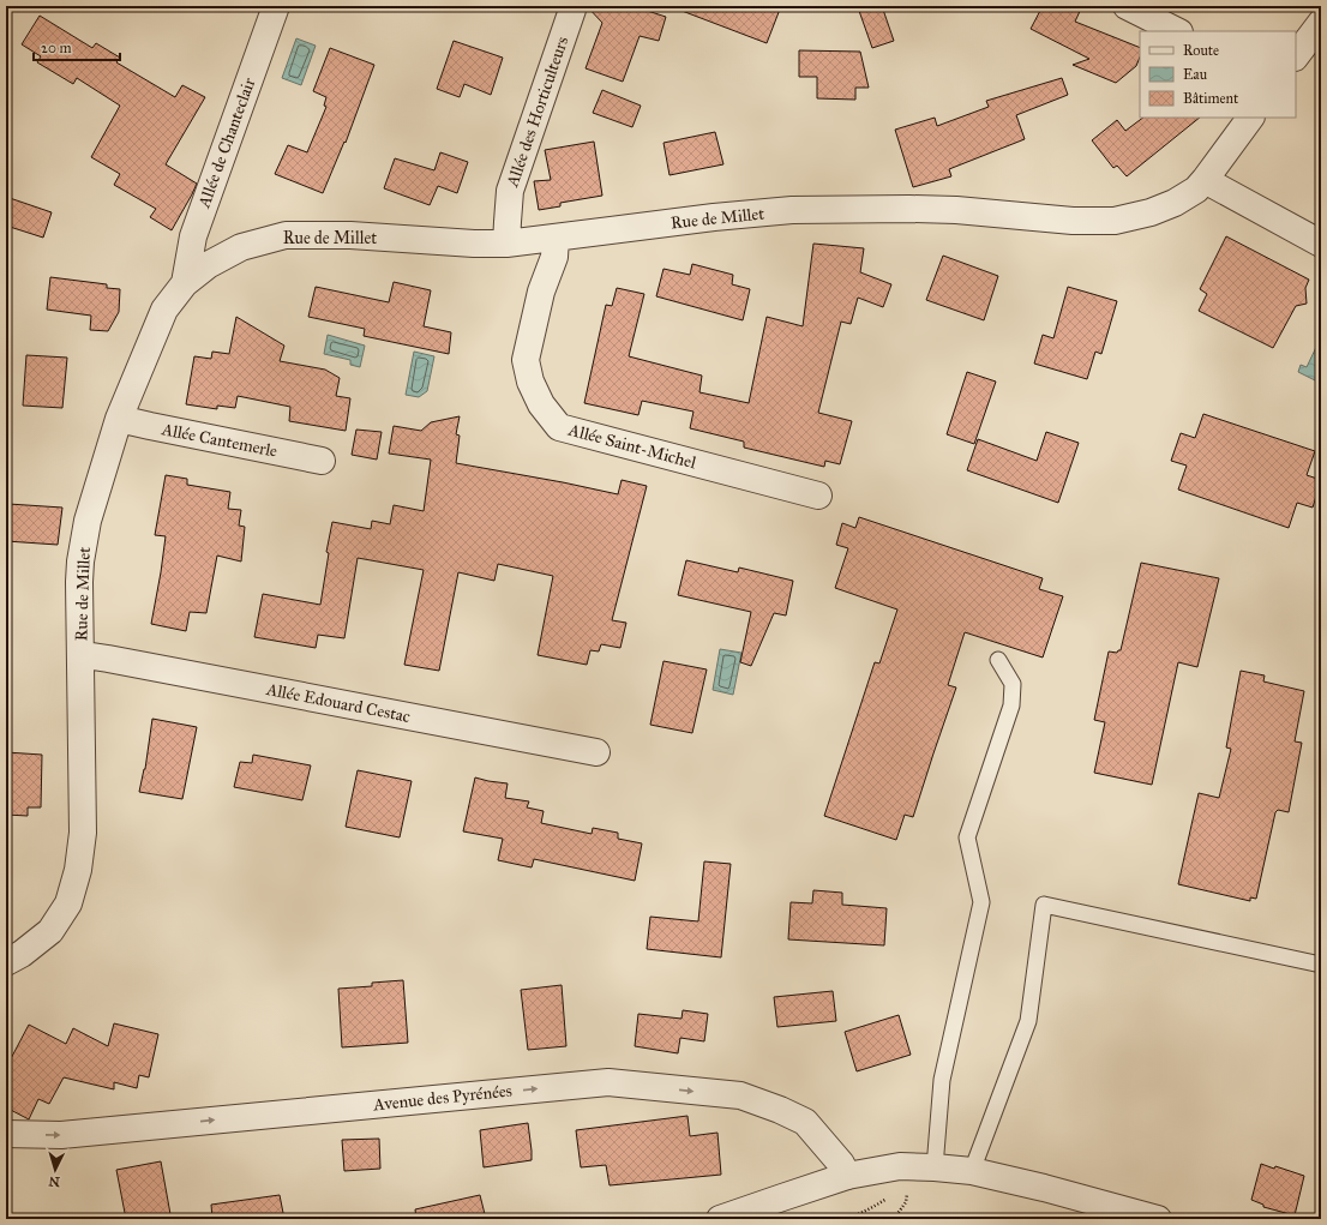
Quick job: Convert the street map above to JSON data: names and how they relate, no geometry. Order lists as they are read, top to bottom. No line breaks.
{"streets":{"street":["Allée des Horticulteurs","Allée de Chanteclair","Rue de Millet","Allée Cantemerle","Allée Saint-Michel","Allée Edouard Cestac","Avenue des Pyrénées"]},"crossings":[["Allée des Horticulteurs","Rue de Millet"],["Allée de Chanteclair","Rue de Millet"],["Rue de Millet","Allée Cantemerle"],["Rue de Millet","Allée Saint-Michel"],["Rue de Millet","Allée Edouard Cestac"]],"one_way":["Avenue des Pyrénées"],"legend":["Route","Eau","Bâtiment"],"scale_bar":"20 m","north":"bottom"}
